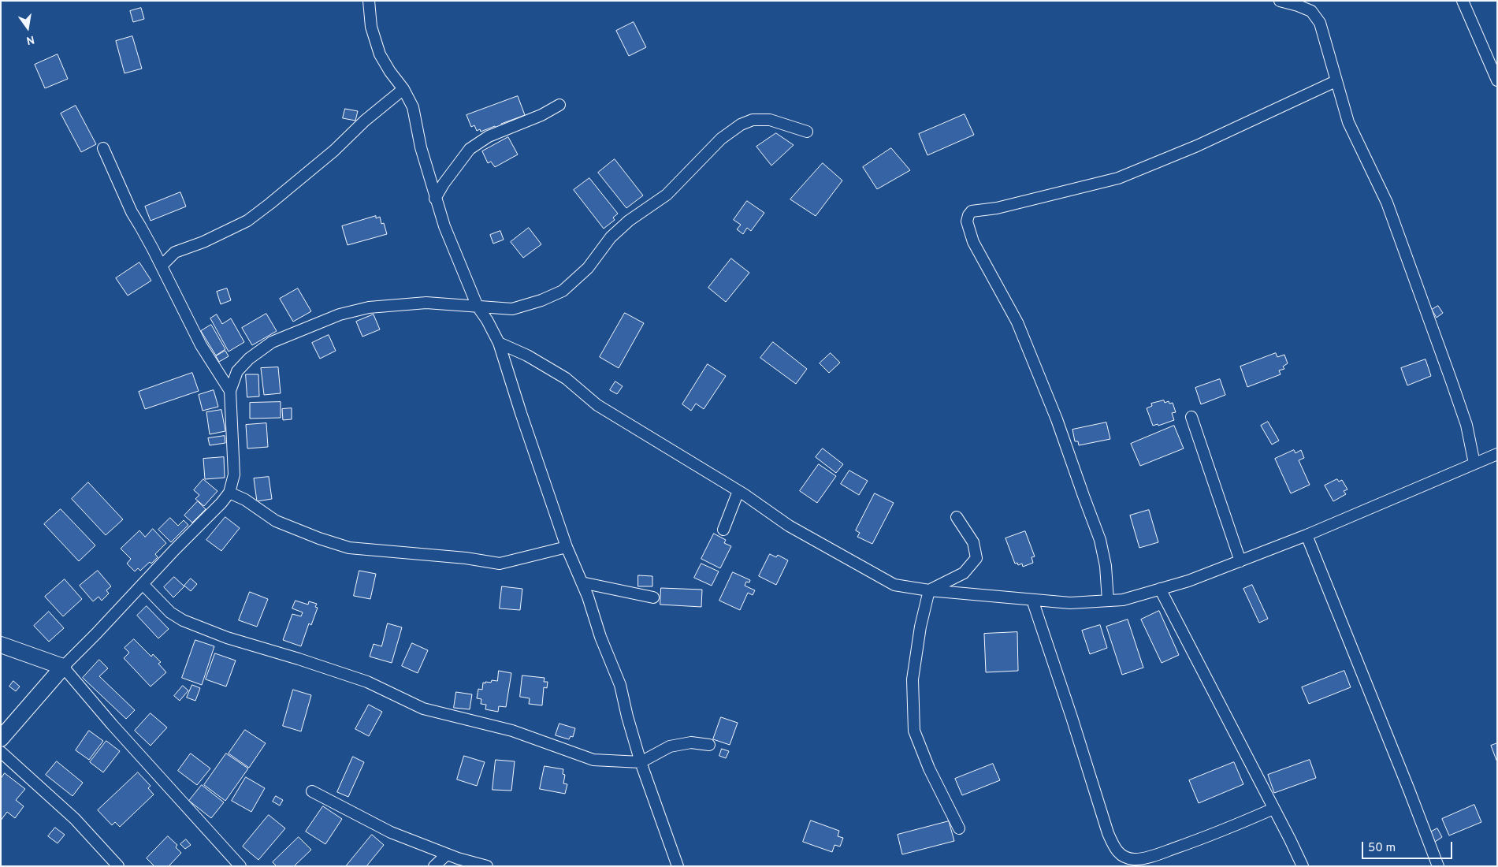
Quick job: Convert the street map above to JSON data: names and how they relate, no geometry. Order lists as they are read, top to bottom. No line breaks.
{"scale_bar":"50 m","north":"bottom"}
